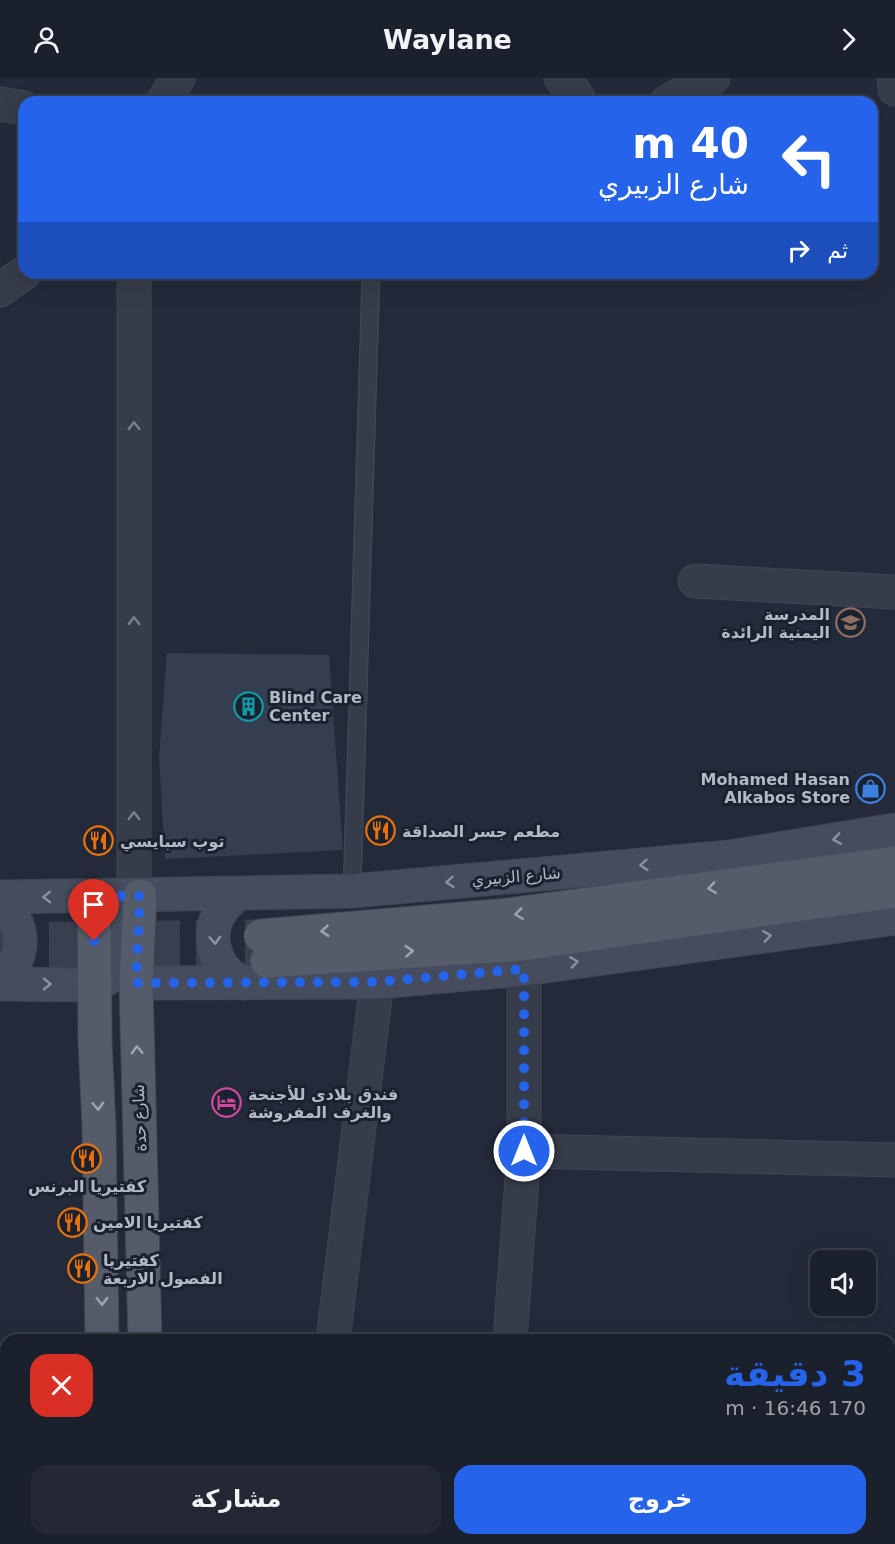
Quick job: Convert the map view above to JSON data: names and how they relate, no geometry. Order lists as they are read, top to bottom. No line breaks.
{"streets":{"main road":["شارع الزبيري","شارع حدة"]},"crossings":[["شارع الزبيري","شارع حدة"]],"places":{"school or university":["المدرسة اليمنية الرائدة"],"building":["Blind Care Center"],"shop":["Mohamed Hasan Alkabos Store"],"restaurant":["مطعم جسر الصداقة","توب سبايسي","كفتيريا البرنس","كفتيريا الامين","كفتيريا الفصول الاربعة"],"hotel":["فندق بلادي للأجنحة والغرف المفروشة"]},"page":{"header":"Waylane","turn":["40 m","شارع الزبيري"],"then":"ثم","heading":["3 دقيقة","170 m · 16:46"],"buttons":["خروج","مشاركة"]}}
